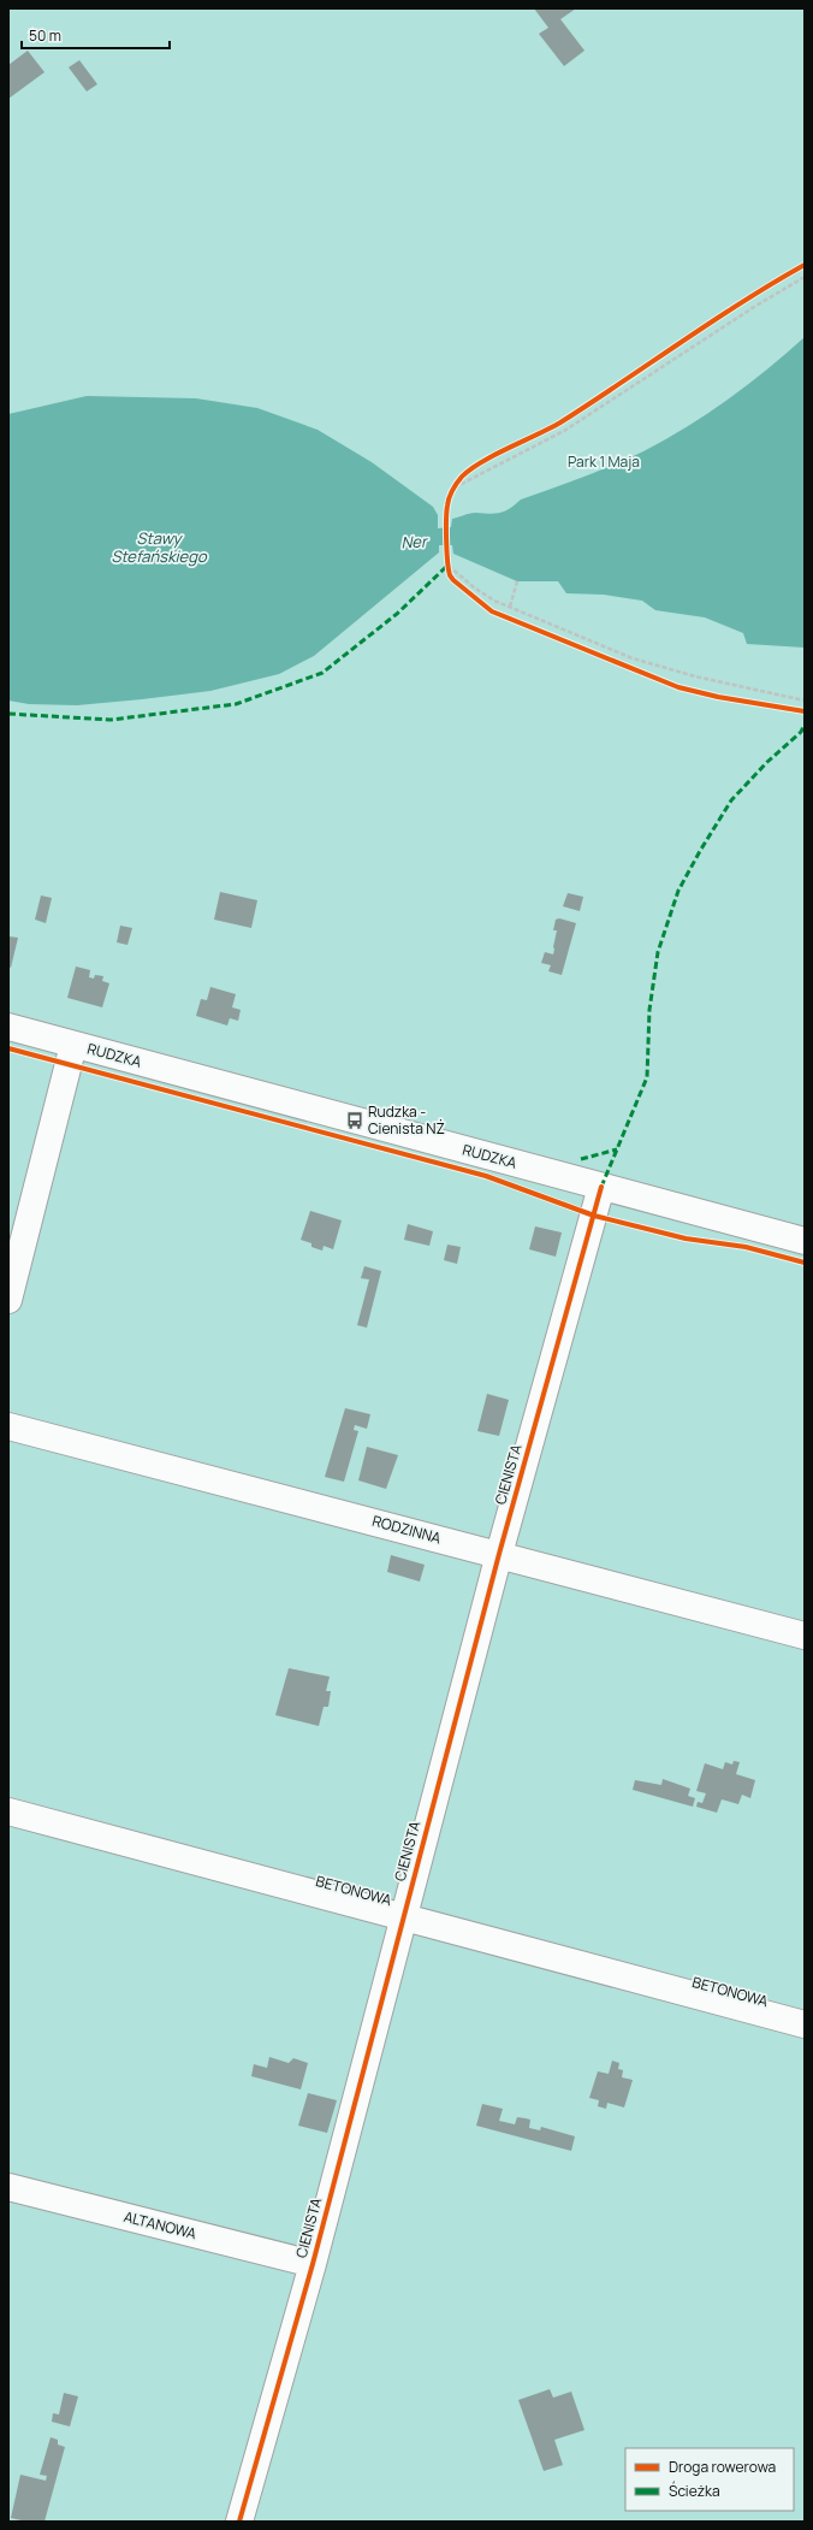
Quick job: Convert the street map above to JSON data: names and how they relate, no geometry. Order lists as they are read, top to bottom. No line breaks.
{"streets":{"street":["RUDZKA","CIENISTA","RODZINNA","BETONOWA","ALTANOWA"]},"crossings":[["RUDZKA","CIENISTA"],["CIENISTA","RODZINNA"],["CIENISTA","BETONOWA"],["CIENISTA","ALTANOWA"]],"water":["Stawy Stefańskiego","Ner"],"parks":["Park 1 Maja"],"places":{"bus stop":["Rudzka - Cienista NŻ"]},"legend":["Droga rowerowa","Ścieżka"],"scale_bar":"50 m"}
